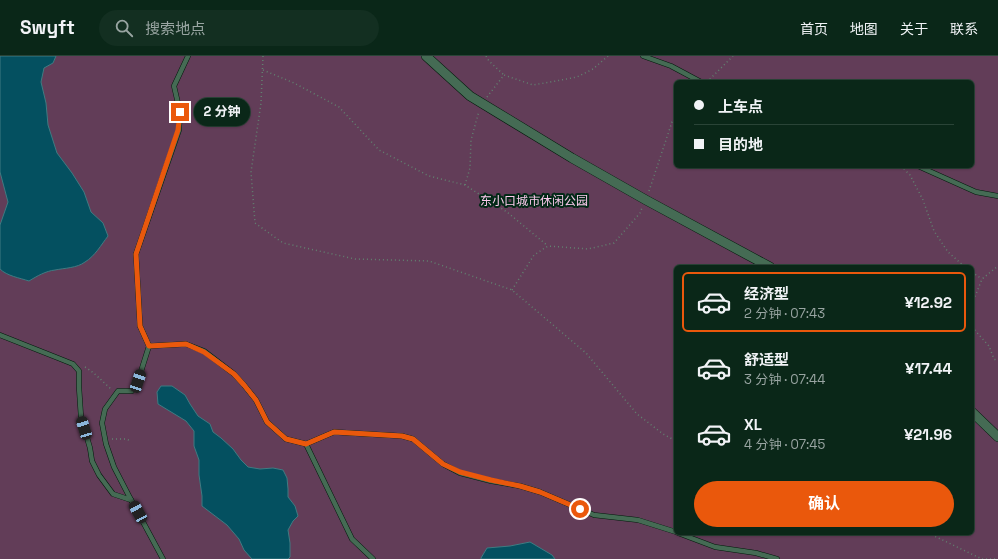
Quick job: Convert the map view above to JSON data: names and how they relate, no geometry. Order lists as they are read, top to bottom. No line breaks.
{"parks":["东小口城市休闲公园"],"page":{"header":"Swyft","search":"搜索地点","nav":["首页","地图","关于","联系"],"banner":["上车点","目的地"],"bubble":"2 分钟","list":[{"name":"经济型","note":"2 分钟 · 07:43","value":"¥12.92"},{"name":"舒适型","note":"3 分钟 · 07:44","value":"¥17.44"},{"name":"XL","note":"4 分钟 · 07:45","value":"¥21.96"}],"buttons":"确认"}}
